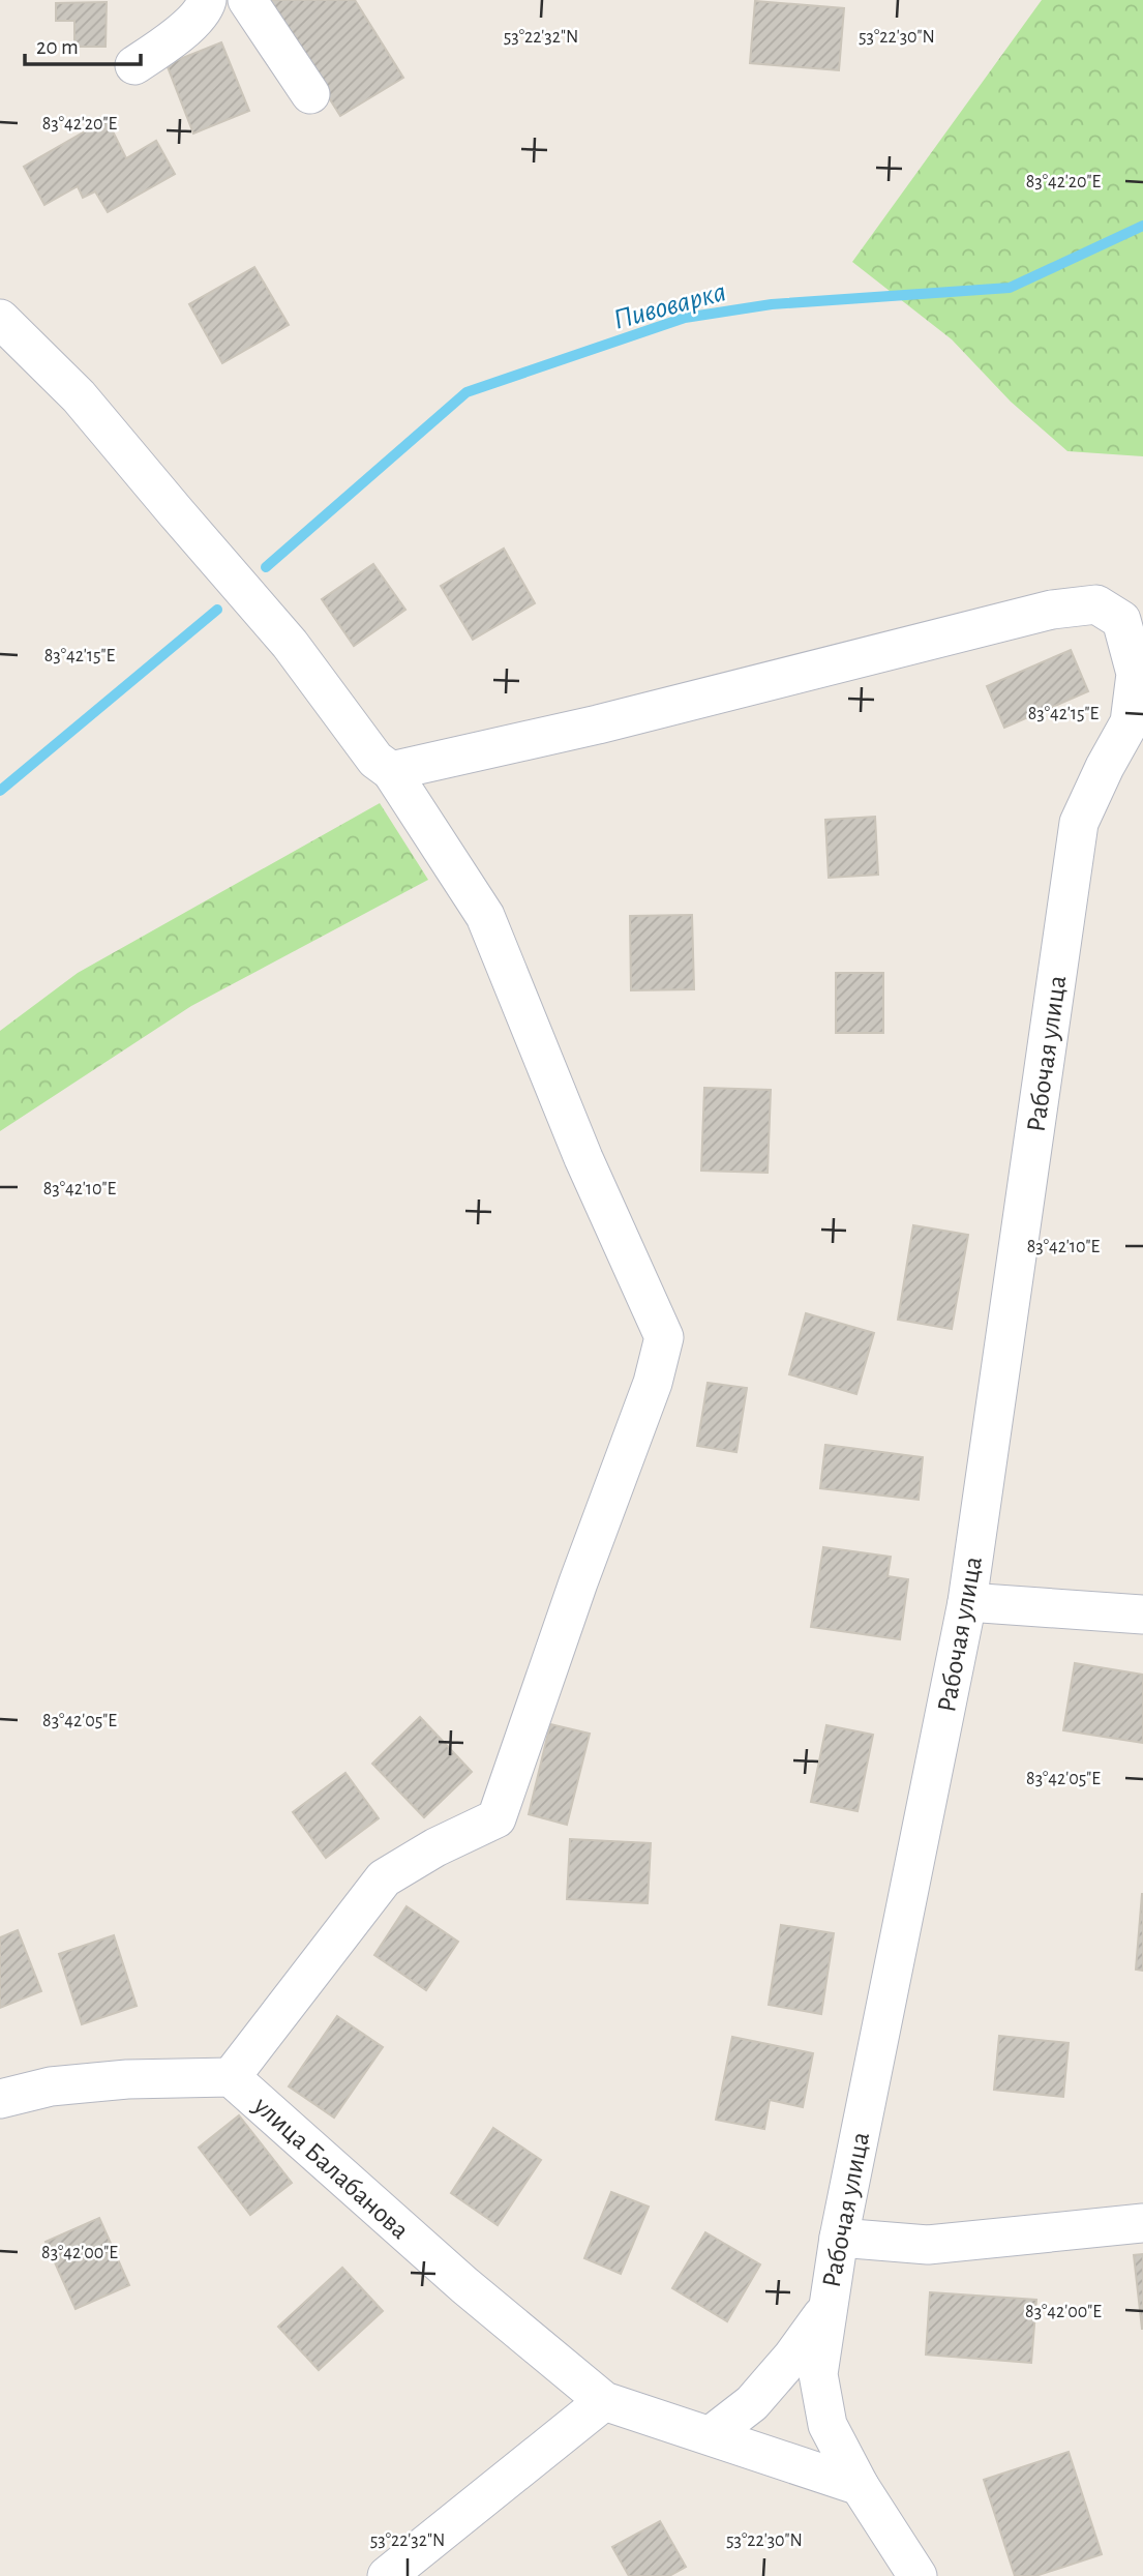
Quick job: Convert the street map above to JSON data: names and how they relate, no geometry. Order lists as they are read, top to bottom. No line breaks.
{"streets":{"street":["Рабочая улица","улица Балабанова"]},"crossings":[["Рабочая улица","улица Балабанова"]],"water":["Пивоварка"],"scale_bar":"20 m","coordinates":["53°22'32\"N","53°22'30\"N","83°42'20\"E","83°42'15\"E","83°42'10\"E","83°42'05\"E","83°42'00\"E"]}
